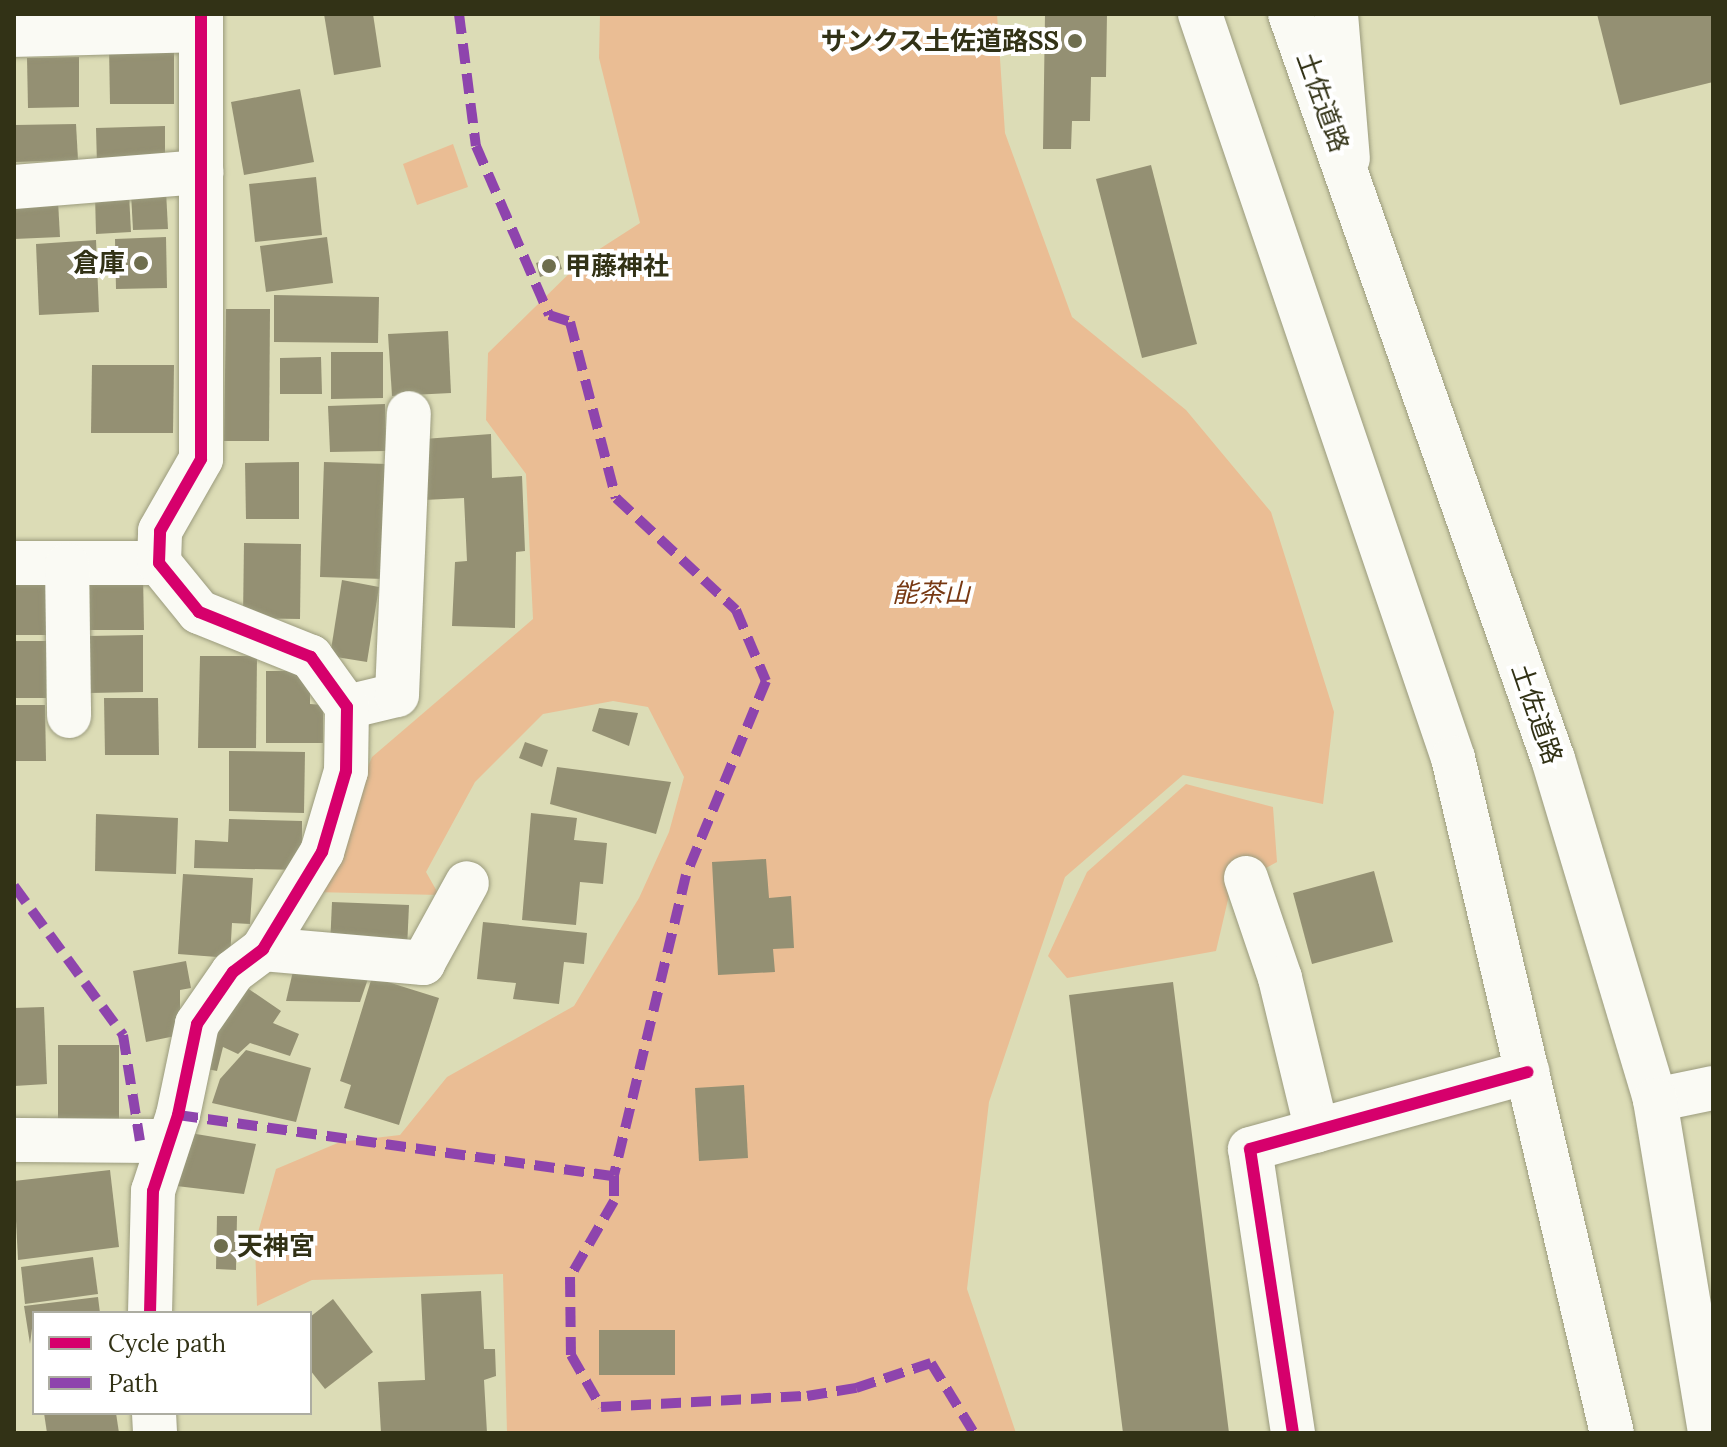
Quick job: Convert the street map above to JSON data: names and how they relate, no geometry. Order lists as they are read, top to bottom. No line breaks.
{"streets":{"main road":["土佐道路"]},"parks":["能茶山"],"places":["サンクス土佐道路SS","倉庫","甲藤神社","天神宮"],"legend":["Cycle path","Path"]}
